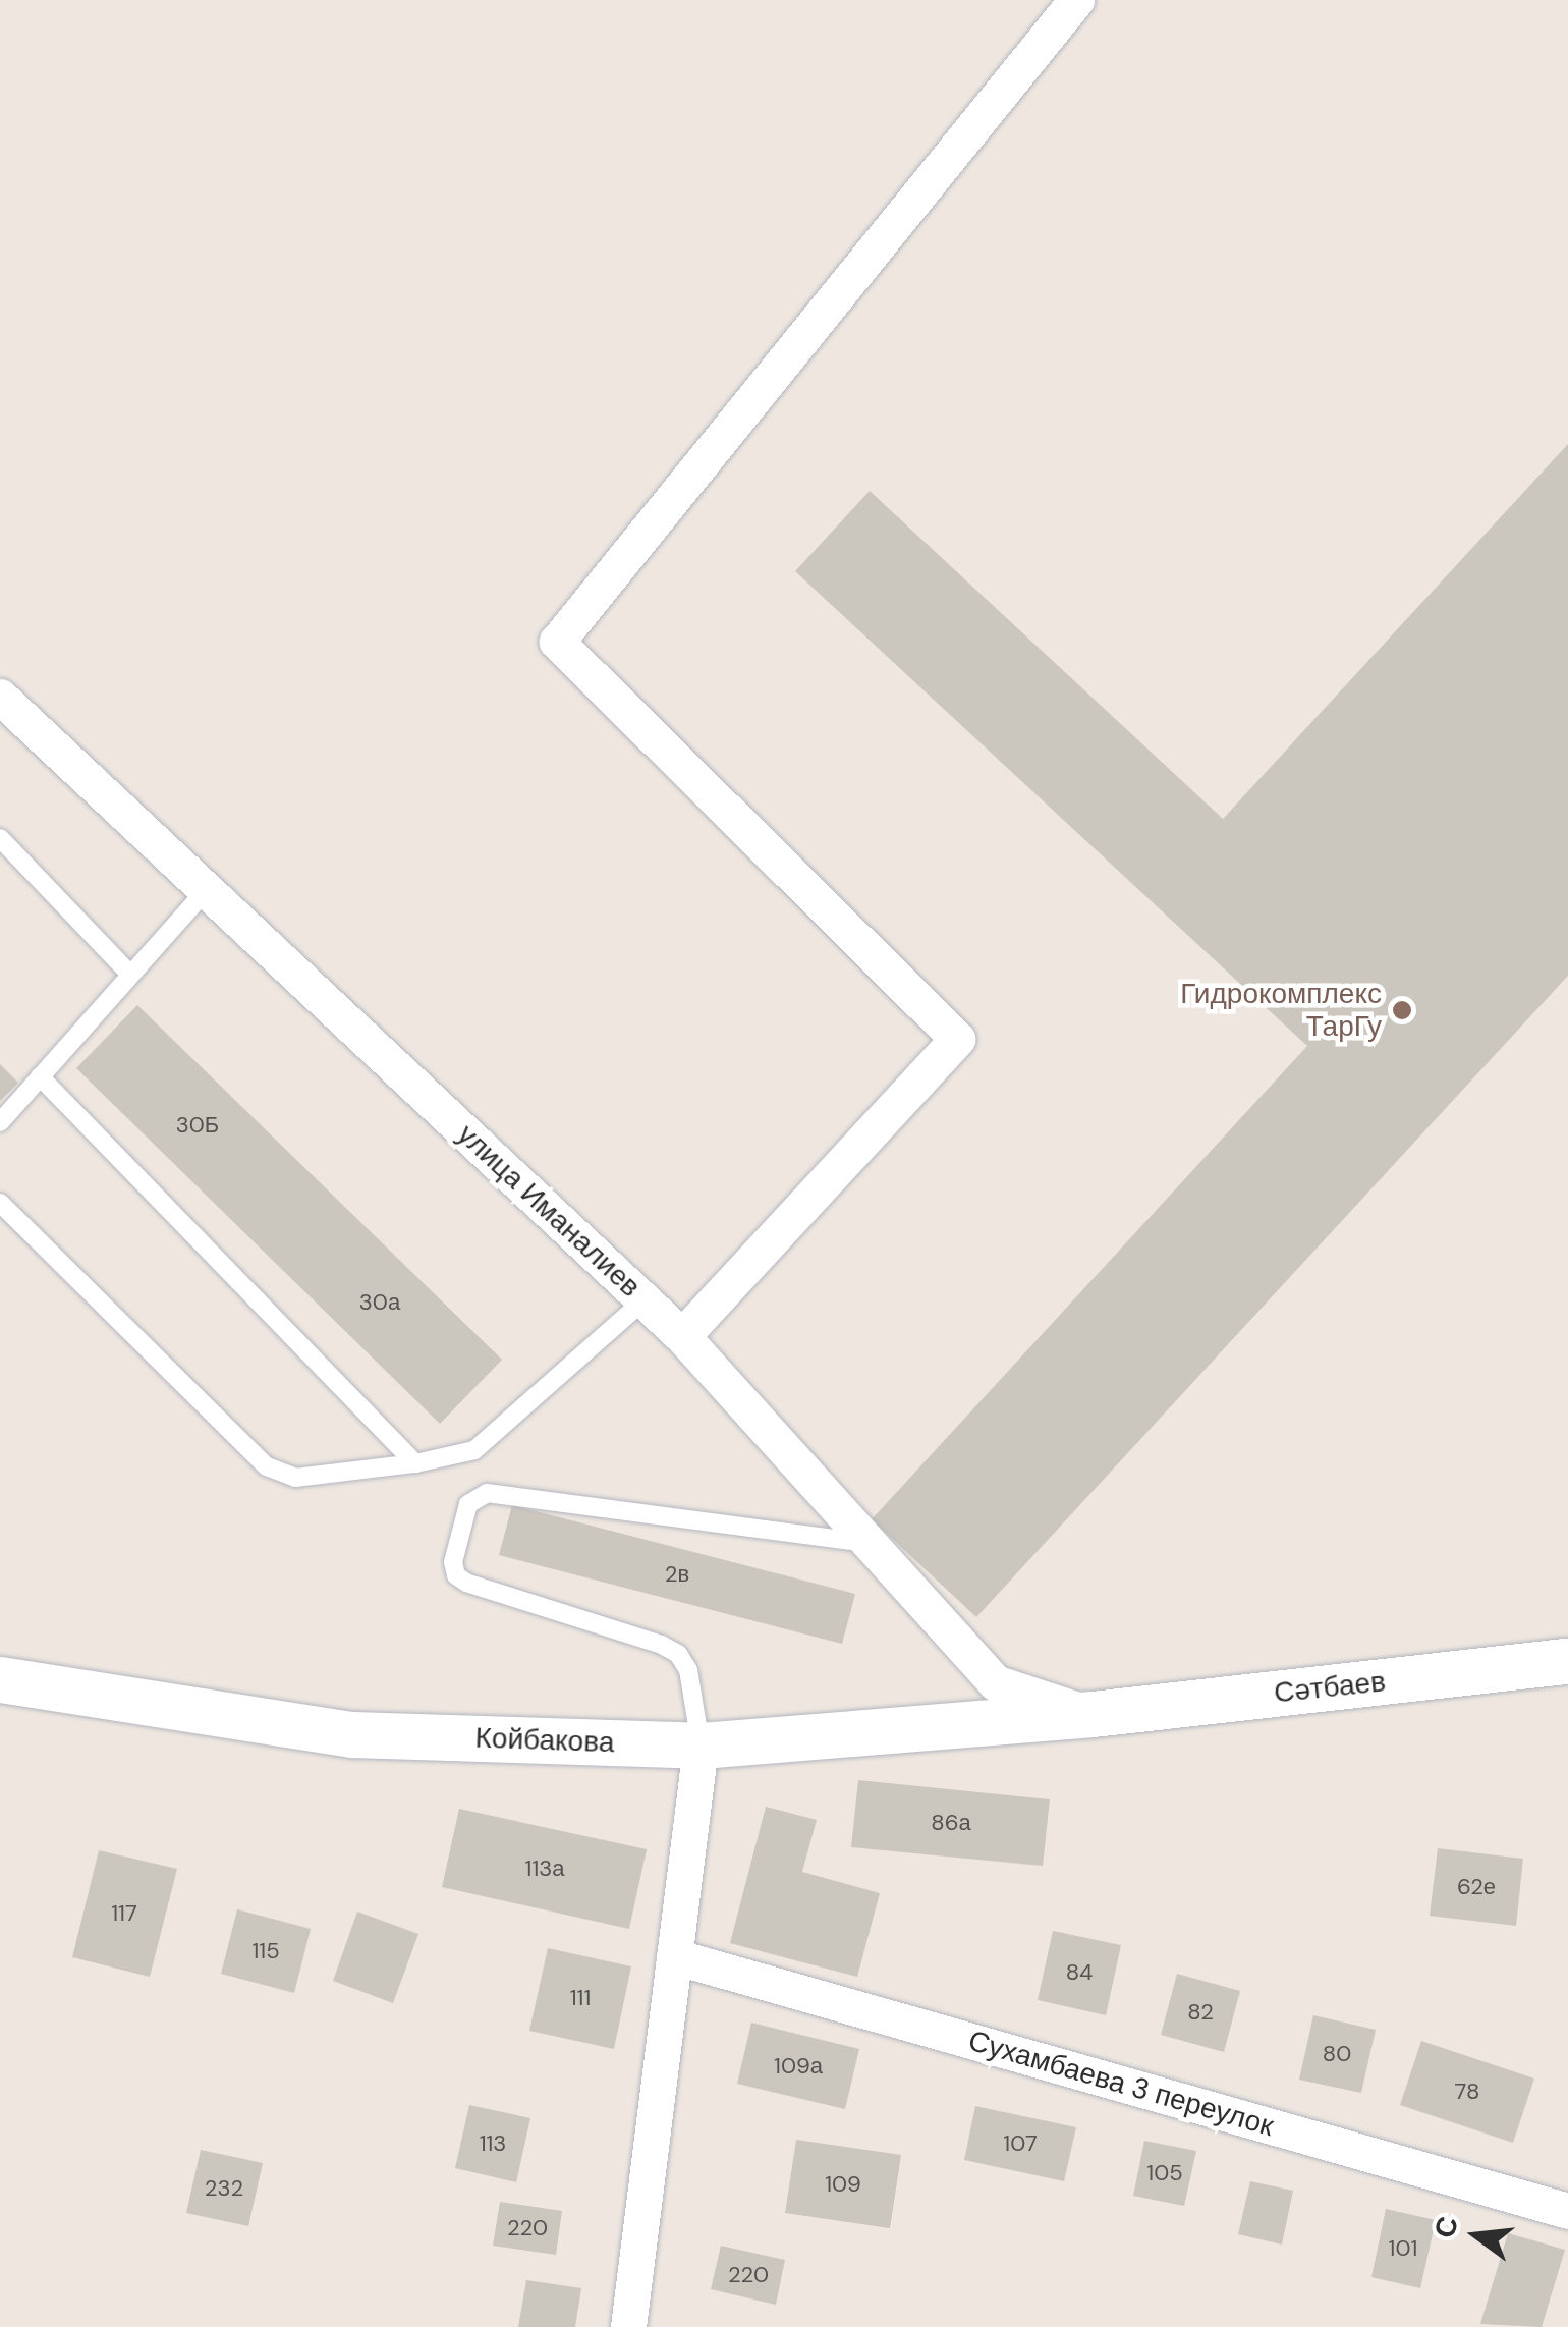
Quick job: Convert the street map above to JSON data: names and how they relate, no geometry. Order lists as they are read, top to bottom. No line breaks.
{"streets":{"street":["улица Иманалиев","Сәтбаев","Койбакова","Сухамбаева 3 переулок"]},"crossings":[["улица Иманалиев","Сәтбаев"],["улица Иманалиев","Койбакова"],["Сәтбаев","Койбакова"]],"places":["Гидрокомплекс ТарГу"],"house_numbers":["30Б","30а","2в","86а","113а","62е","117","115","84","111","82","80","109а","78","113","107","105","109","232","220","101","220"],"north":"left"}
